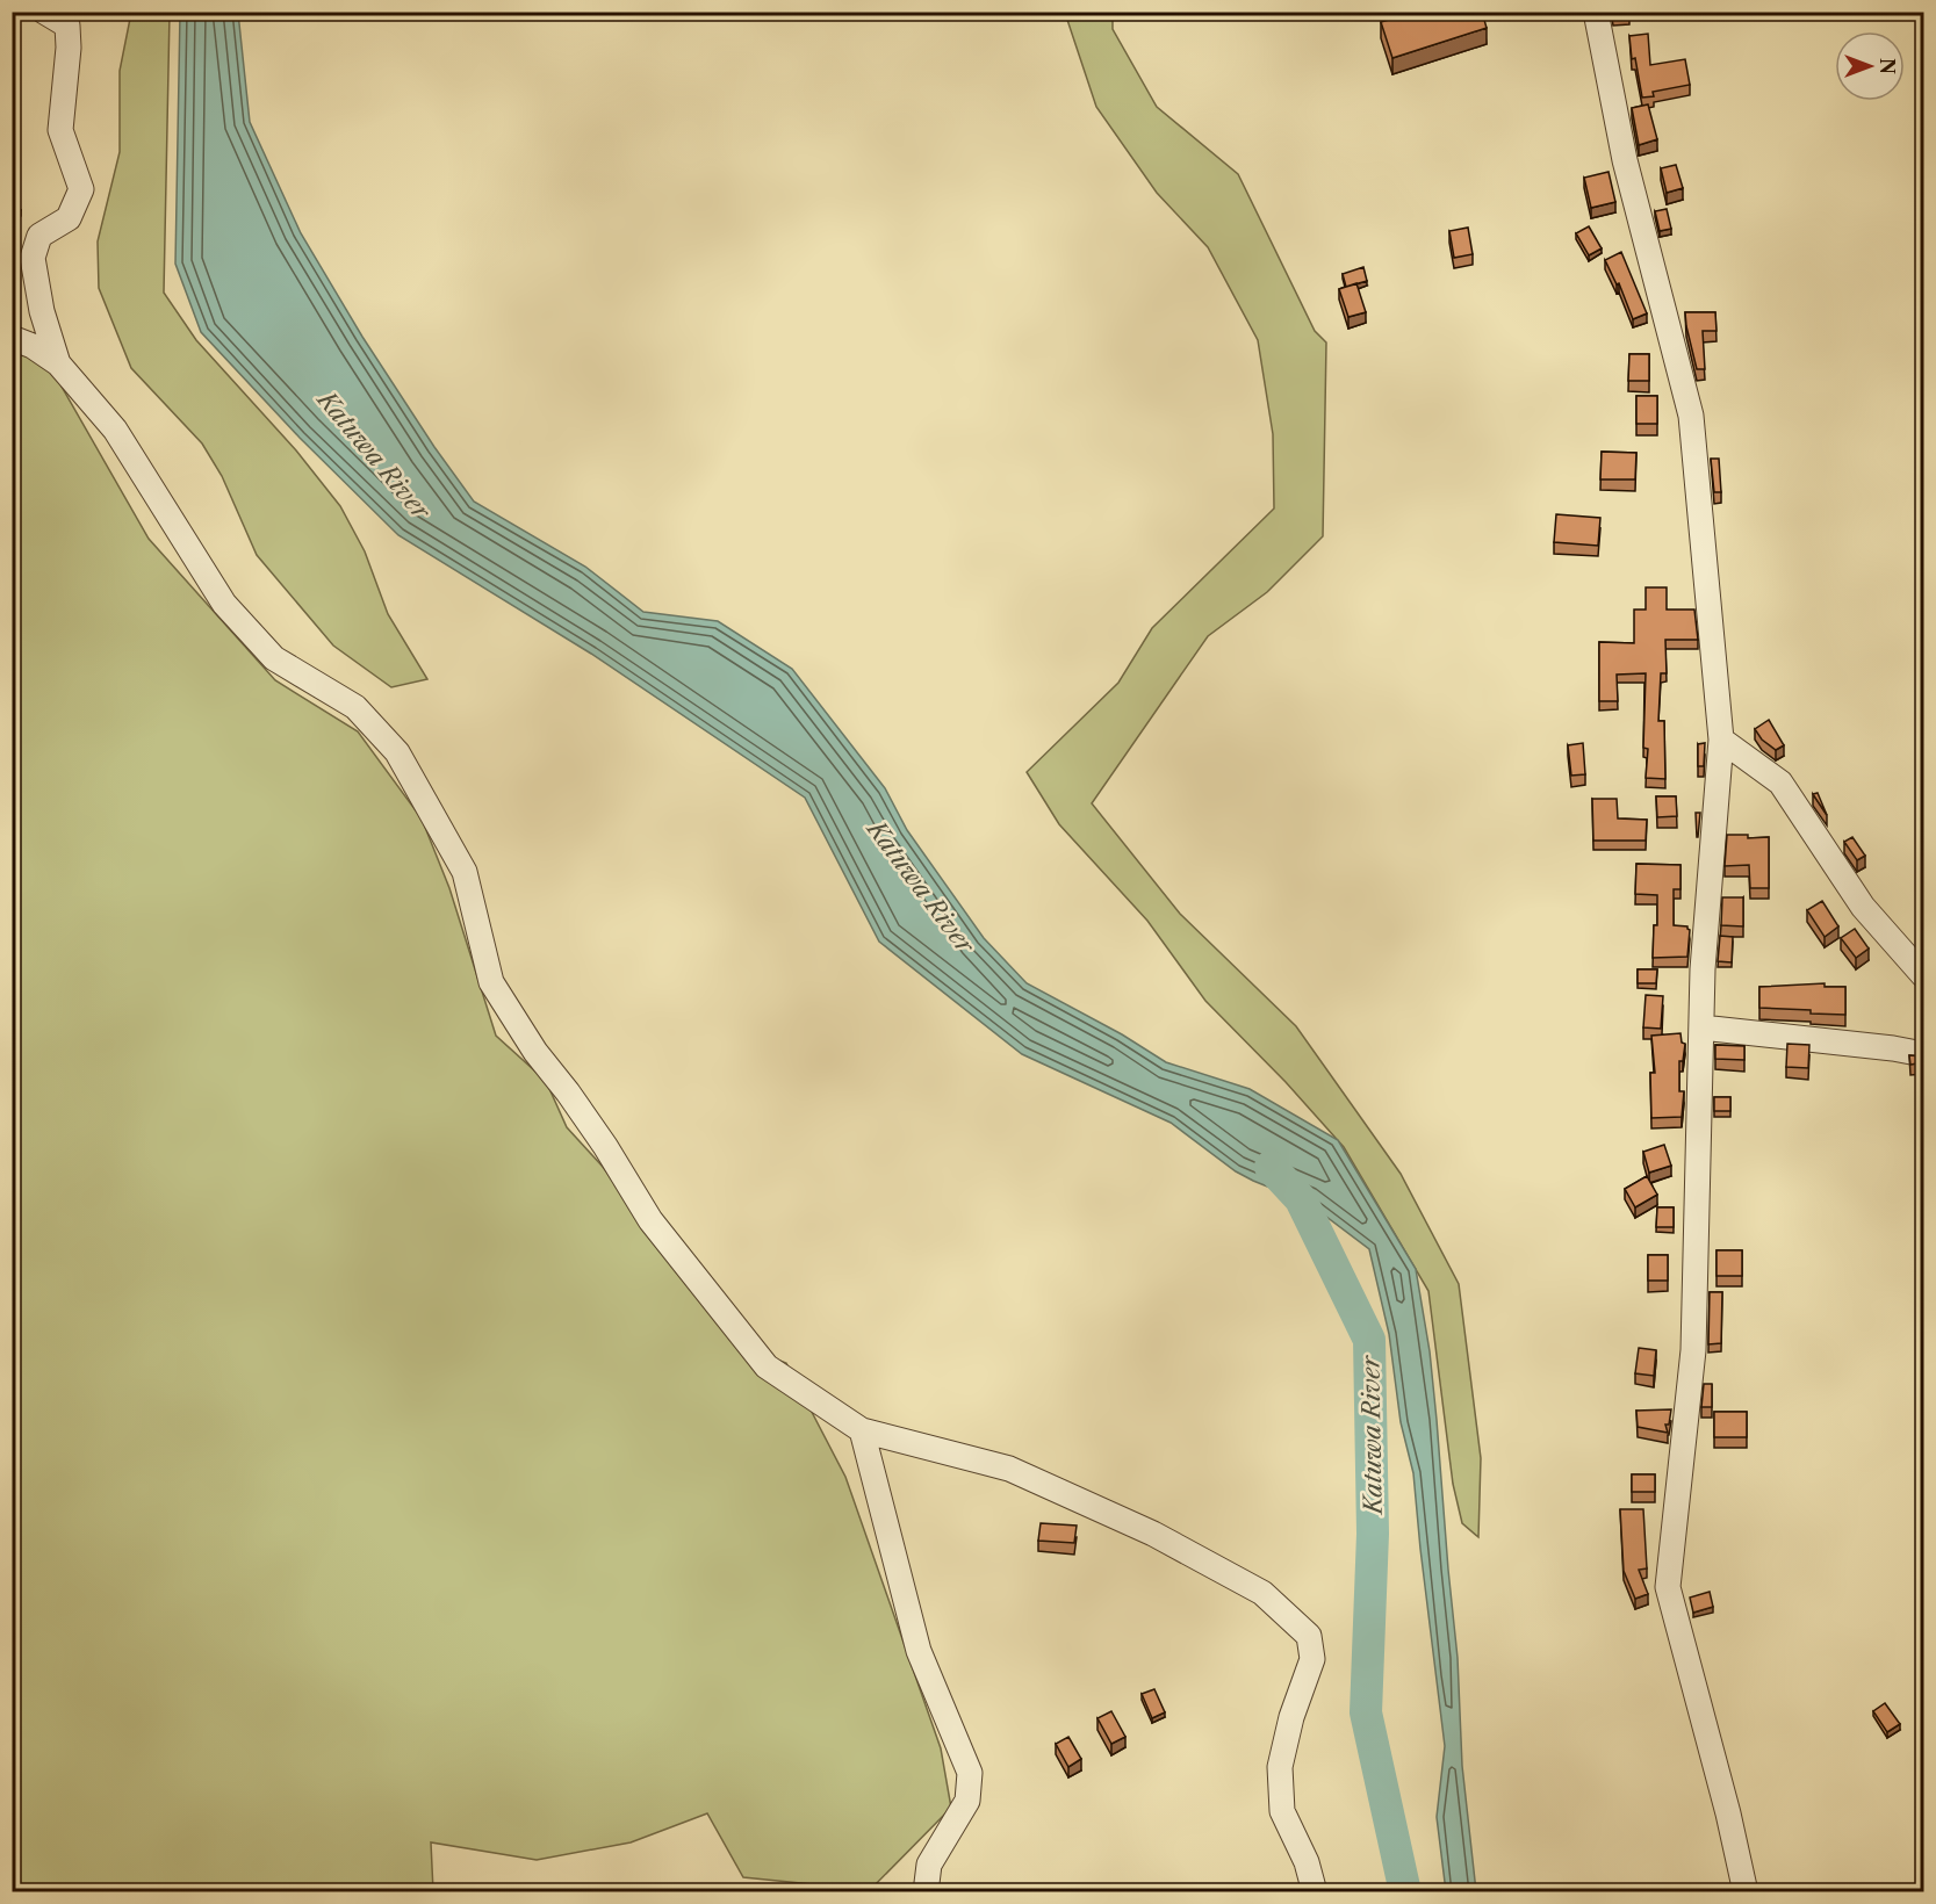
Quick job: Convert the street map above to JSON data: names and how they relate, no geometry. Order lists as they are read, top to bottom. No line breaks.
{"water":["Katuwa River"],"north":"right"}
